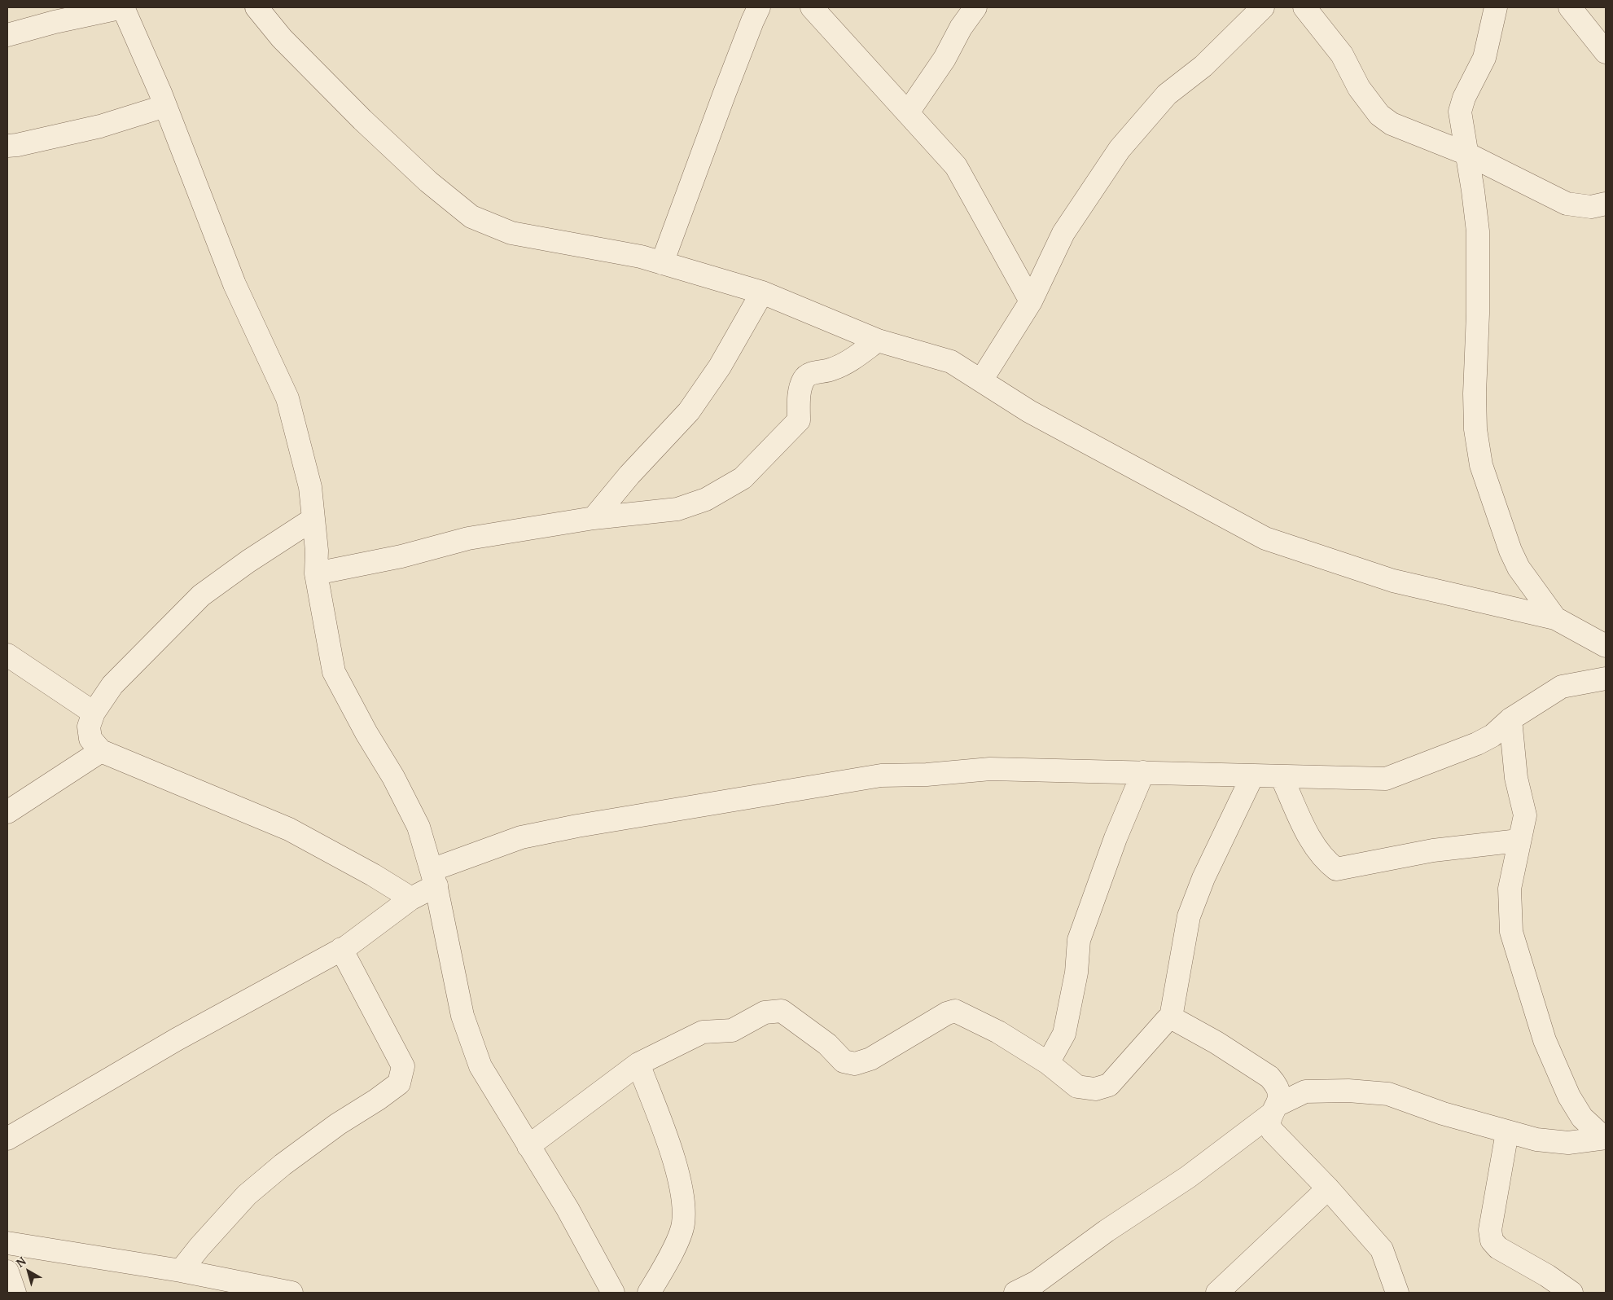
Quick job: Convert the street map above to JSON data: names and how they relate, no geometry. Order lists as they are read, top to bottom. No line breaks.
{"north":"top left"}
